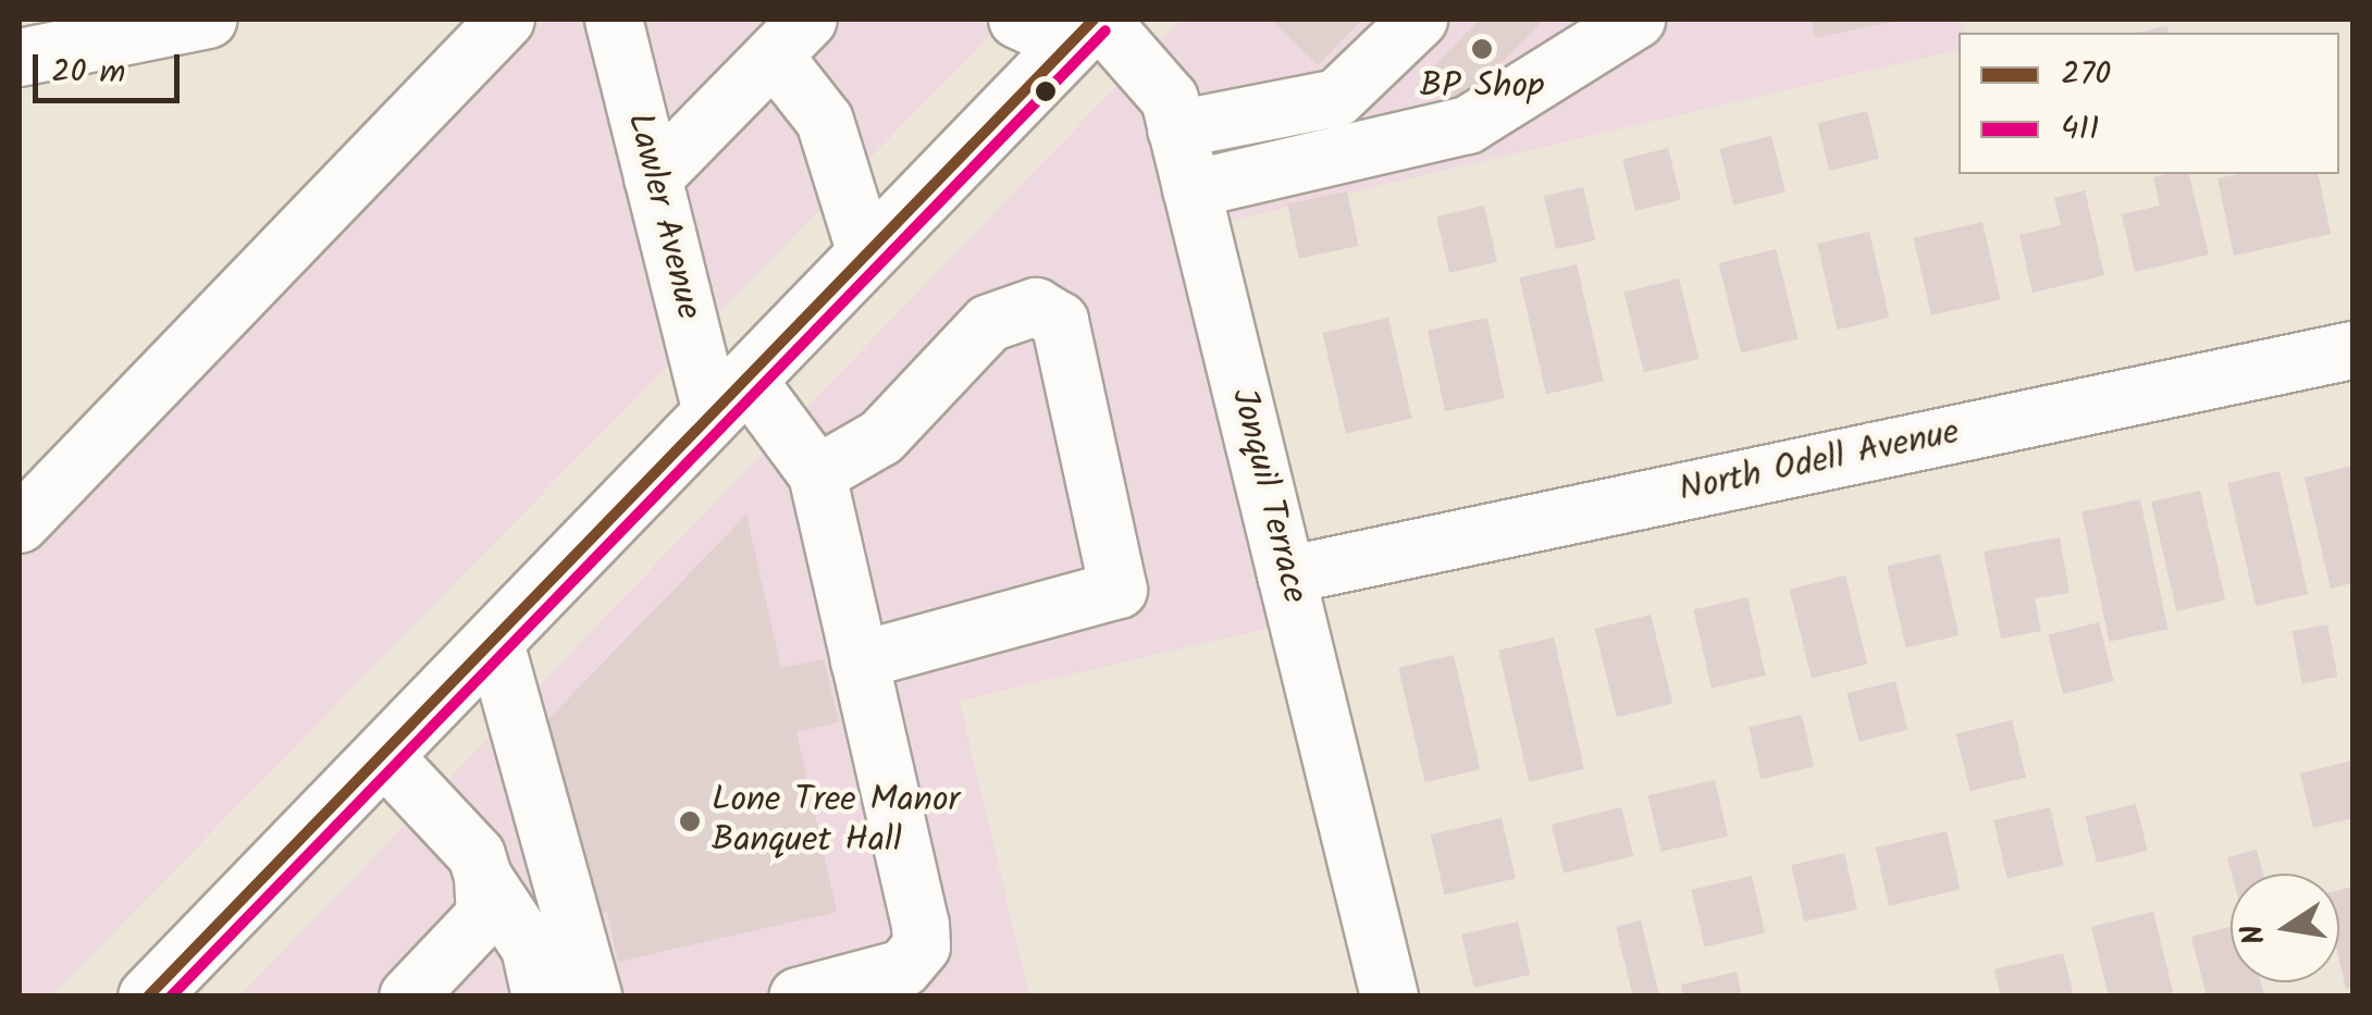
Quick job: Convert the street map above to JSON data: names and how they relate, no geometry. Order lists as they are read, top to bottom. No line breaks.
{"streets":{"street":["Lawler Avenue","North Odell Avenue","Jonquil Terrace"]},"crossings":[["North Odell Avenue","Jonquil Terrace"]],"places":["BP Shop","Lone Tree Manor Banquet Hall"],"lines":["transit line 270","transit line 411"],"legend":["270","411"],"scale_bar":"20 m","north":"left"}
